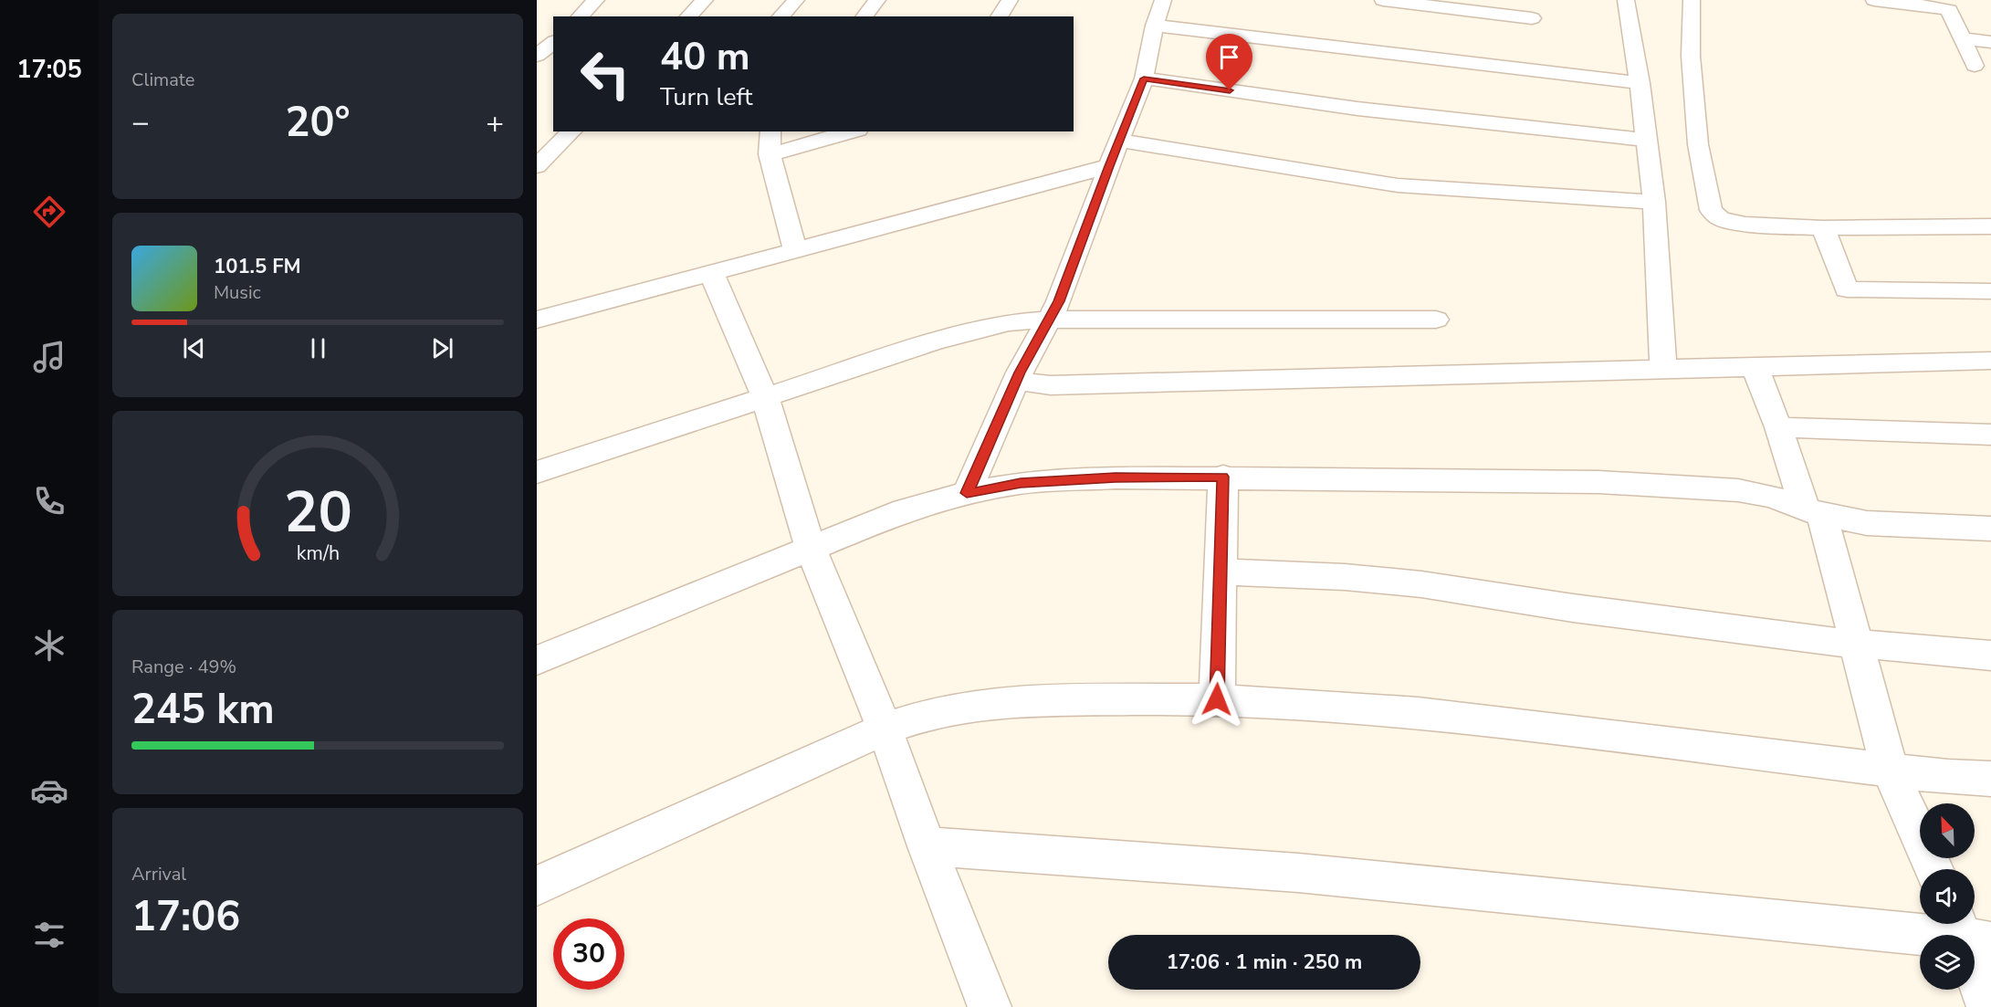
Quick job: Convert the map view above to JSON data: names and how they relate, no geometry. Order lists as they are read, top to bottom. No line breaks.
{"north":"top left","page":{"tabs":"17:05","tile":["Climate",["Range · 49%","245 km"],["Arrival","17:06"]],"turn":["40 m","Turn left"],"heat":["−","20°","+"],"song":["101.5 FM","Music"],"limit":"30","trip":"17:06 · 1 min · 250 m","gauge":["20","km/h"]}}
